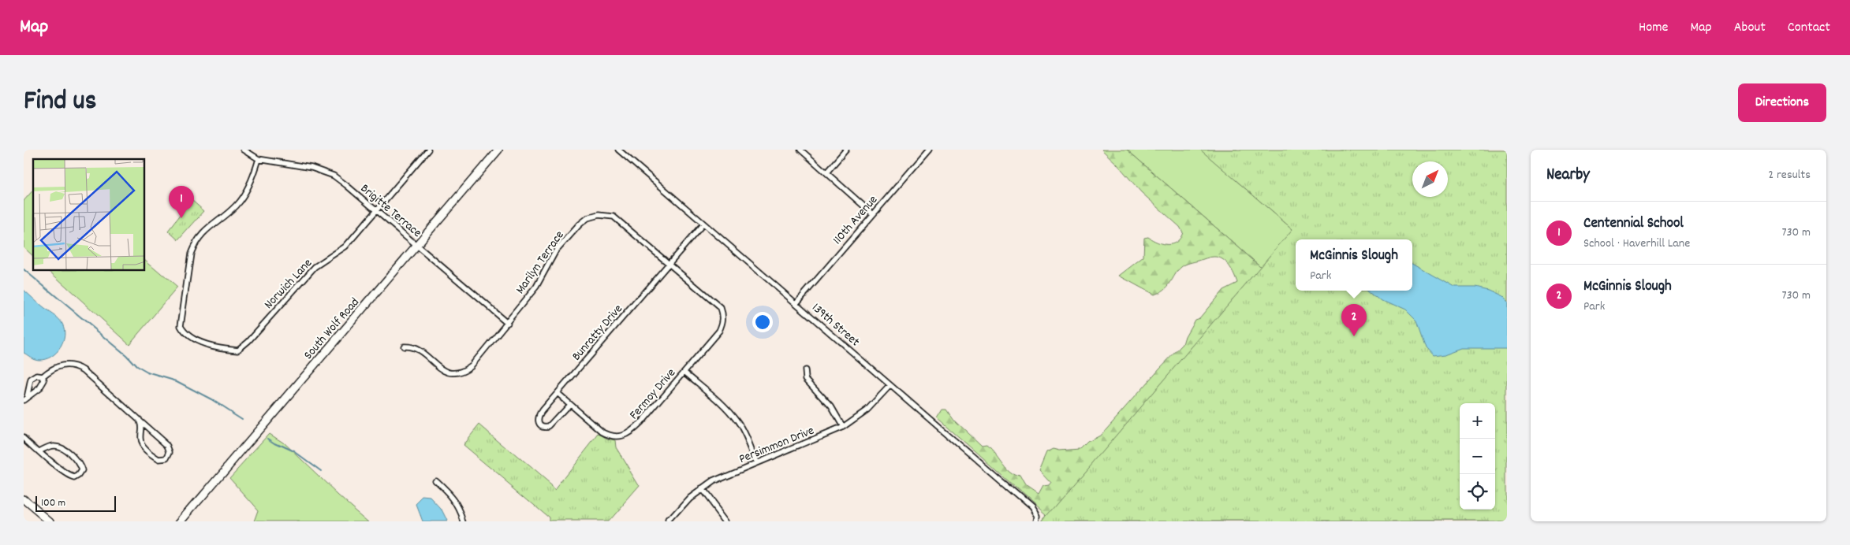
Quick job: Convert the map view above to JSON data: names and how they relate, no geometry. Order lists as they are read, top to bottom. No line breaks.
{"streets":{"main road":["South Wolf Road"],"street":["Brigitte Terrace","110th Avenue","Marilyn Terrace","Norwich Lane","139th Street","Bunratty Drive","Fermoy Drive","Persimmon Drive"]},"crossings":[["Brigitte Terrace","Marilyn Terrace"],["Brigitte Terrace","Norwich Lane"],["Brigitte Terrace","South Wolf Road"],["110th Avenue","139th Street"],["Marilyn Terrace","Bunratty Drive"],["Marilyn Terrace","Fermoy Drive"],["139th Street","Bunratty Drive"],["139th Street","Persimmon Drive"],["Bunratty Drive","Fermoy Drive"]],"scale_bar":"100 m","north":"top right","page":{"header":"Map","nav":["Home","Map","About","Contact"],"title":"Find us","buttons":"Directions","heading":["Nearby","2 results"],"pins":["1","2"],"list":[{"mark":"1","name":"Centennial School","note":"School · Haverhill Lane","value":"730 m"},{"mark":"2","name":"McGinnis Slough","note":"Park","value":"730 m"}],"popup":["McGinnis Slough","Park"],"map_buttons":["+","−"],"scale":"100 m"}}
